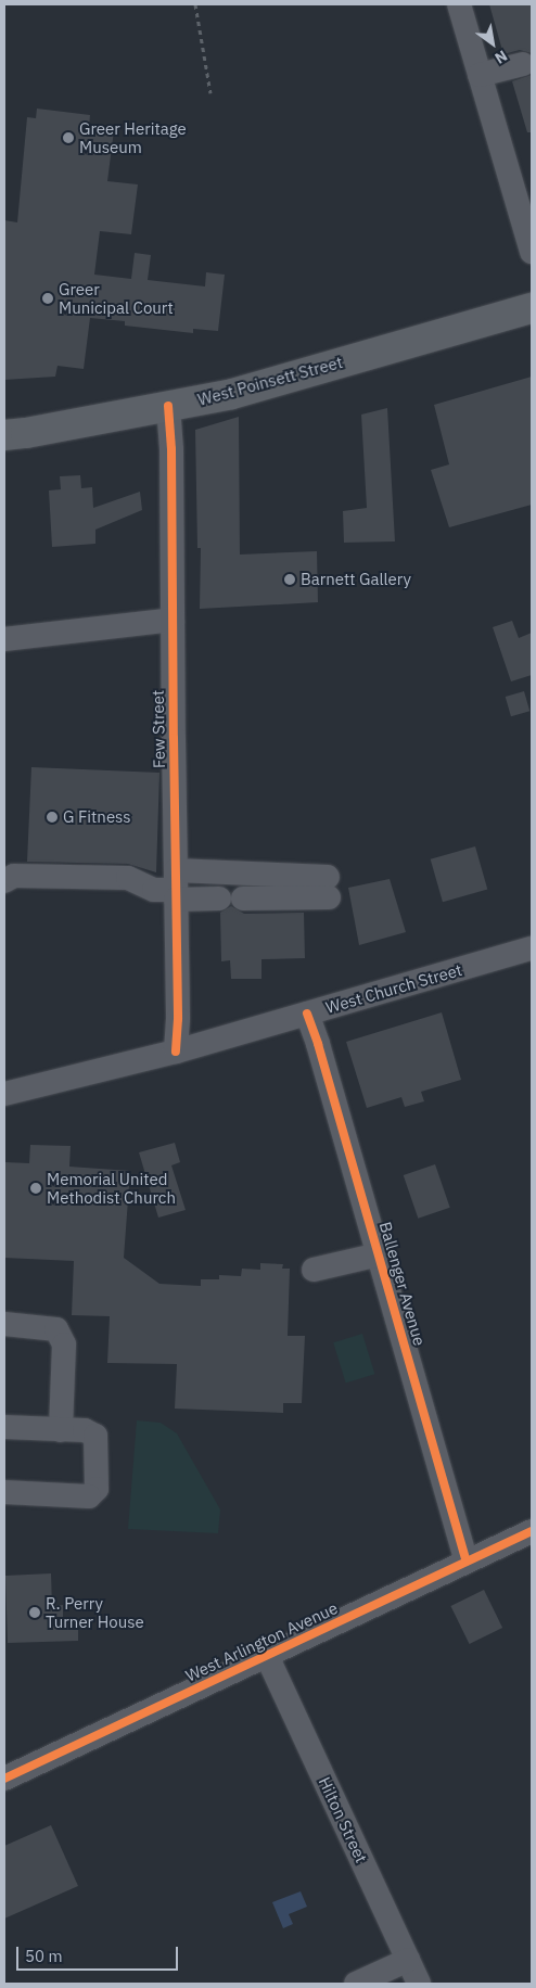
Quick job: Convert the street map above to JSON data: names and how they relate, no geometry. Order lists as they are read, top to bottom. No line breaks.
{"streets":{"main road":["West Poinsett Street"],"street":["Few Street","West Church Street","Ballenger Avenue","West Arlington Avenue","Hilton Street"]},"crossings":[["West Poinsett Street","Few Street"],["Few Street","West Church Street"],["West Church Street","Ballenger Avenue"],["Ballenger Avenue","West Arlington Avenue"],["West Arlington Avenue","Hilton Street"]],"places":["Greer Heritage Museum","Greer Municipal Court","Barnett Gallery","G Fitness","Memorial United Methodist Church","R. Perry Turner House"],"scale_bar":"50 m","north":"bottom right"}
